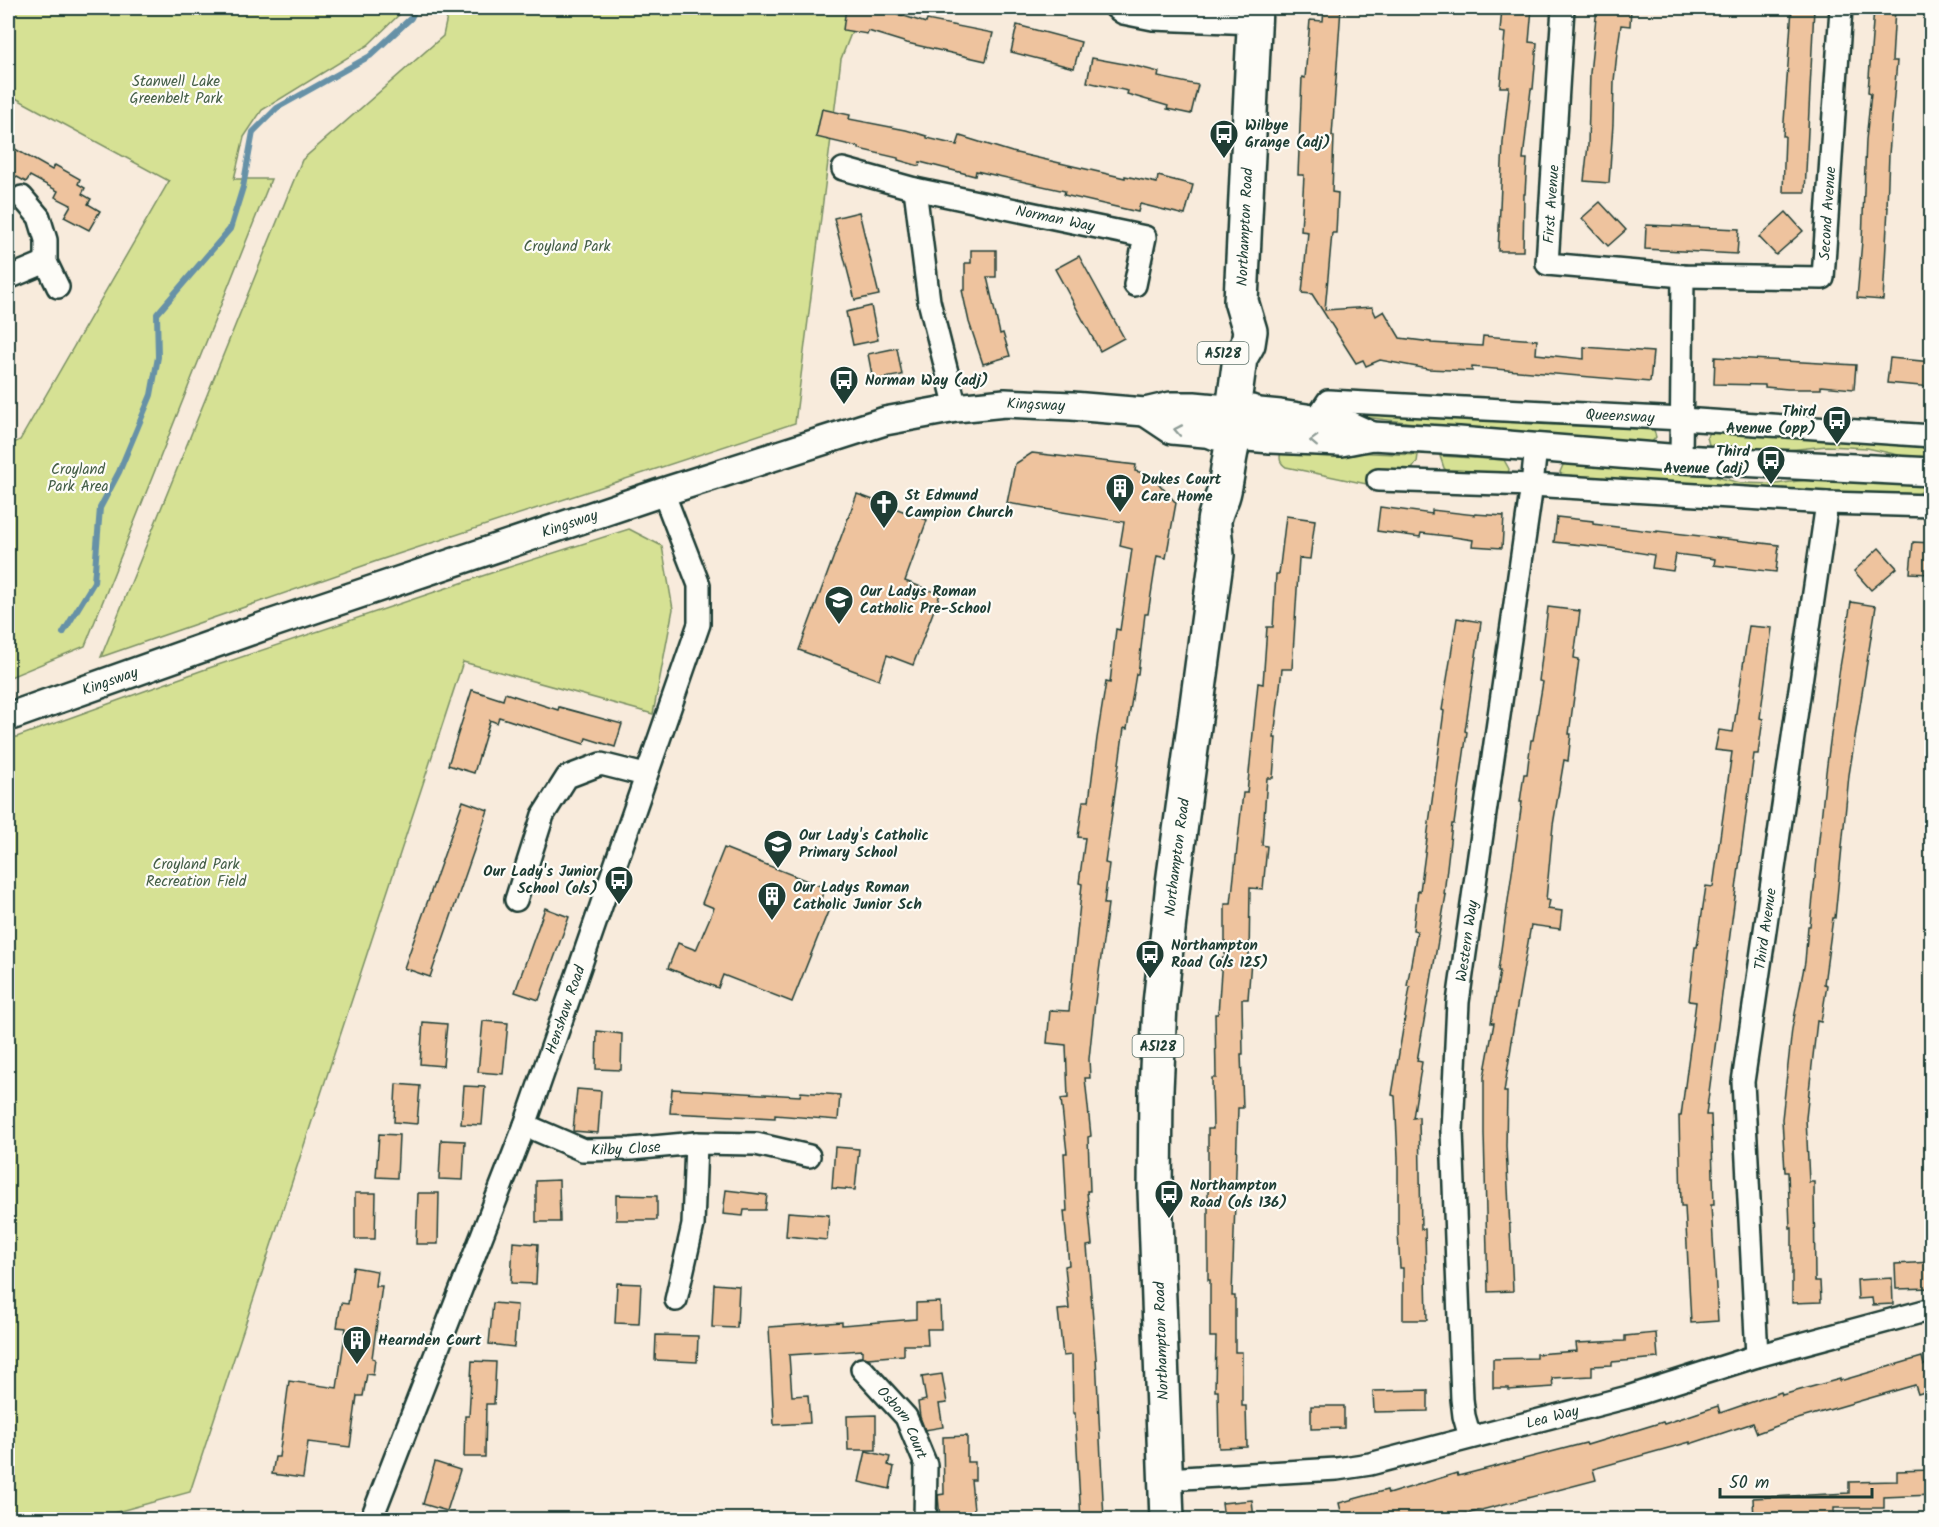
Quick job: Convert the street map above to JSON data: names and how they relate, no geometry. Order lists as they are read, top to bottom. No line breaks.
{"streets":{"main road":["Northampton Road","A5128"],"street":["First Avenue","Second Avenue","Norman Way","Kingsway","Queensway","Third Avenue","Western Way","Henshaw Road","Kilby Close","Lea Way","Osborn Court"]},"crossings":[["First Avenue","Second Avenue"],["Northampton Road","Kingsway"],["Northampton Road","Lea Way"],["Kingsway","Henshaw Road"],["Third Avenue","Lea Way"],["Western Way","Lea Way"],["Henshaw Road","Kilby Close"]],"parks":["Stanwell Lake Greenbelt Park","Croyland Park","Croyland Park Area","Croyland Park Recreation Field"],"places":{"bus stop":["Wilbye Grange (adj)","Norman Way (adj)","Third Avenue (opp)","Third Avenue (adj)","Our Lady's Junior School (o/s)","Northampton Road (o/s 125)","Northampton Road (o/s 136)"],"building":["Dukes Court Care Home","Our Ladys Roman Catholic Junior Sch","Hearnden Court"],"church":["St Edmund Campion Church"],"school or university":["Our Ladys Roman Catholic Pre-School","Our Lady's Catholic Primary School"]},"scale_bar":"50 m"}
